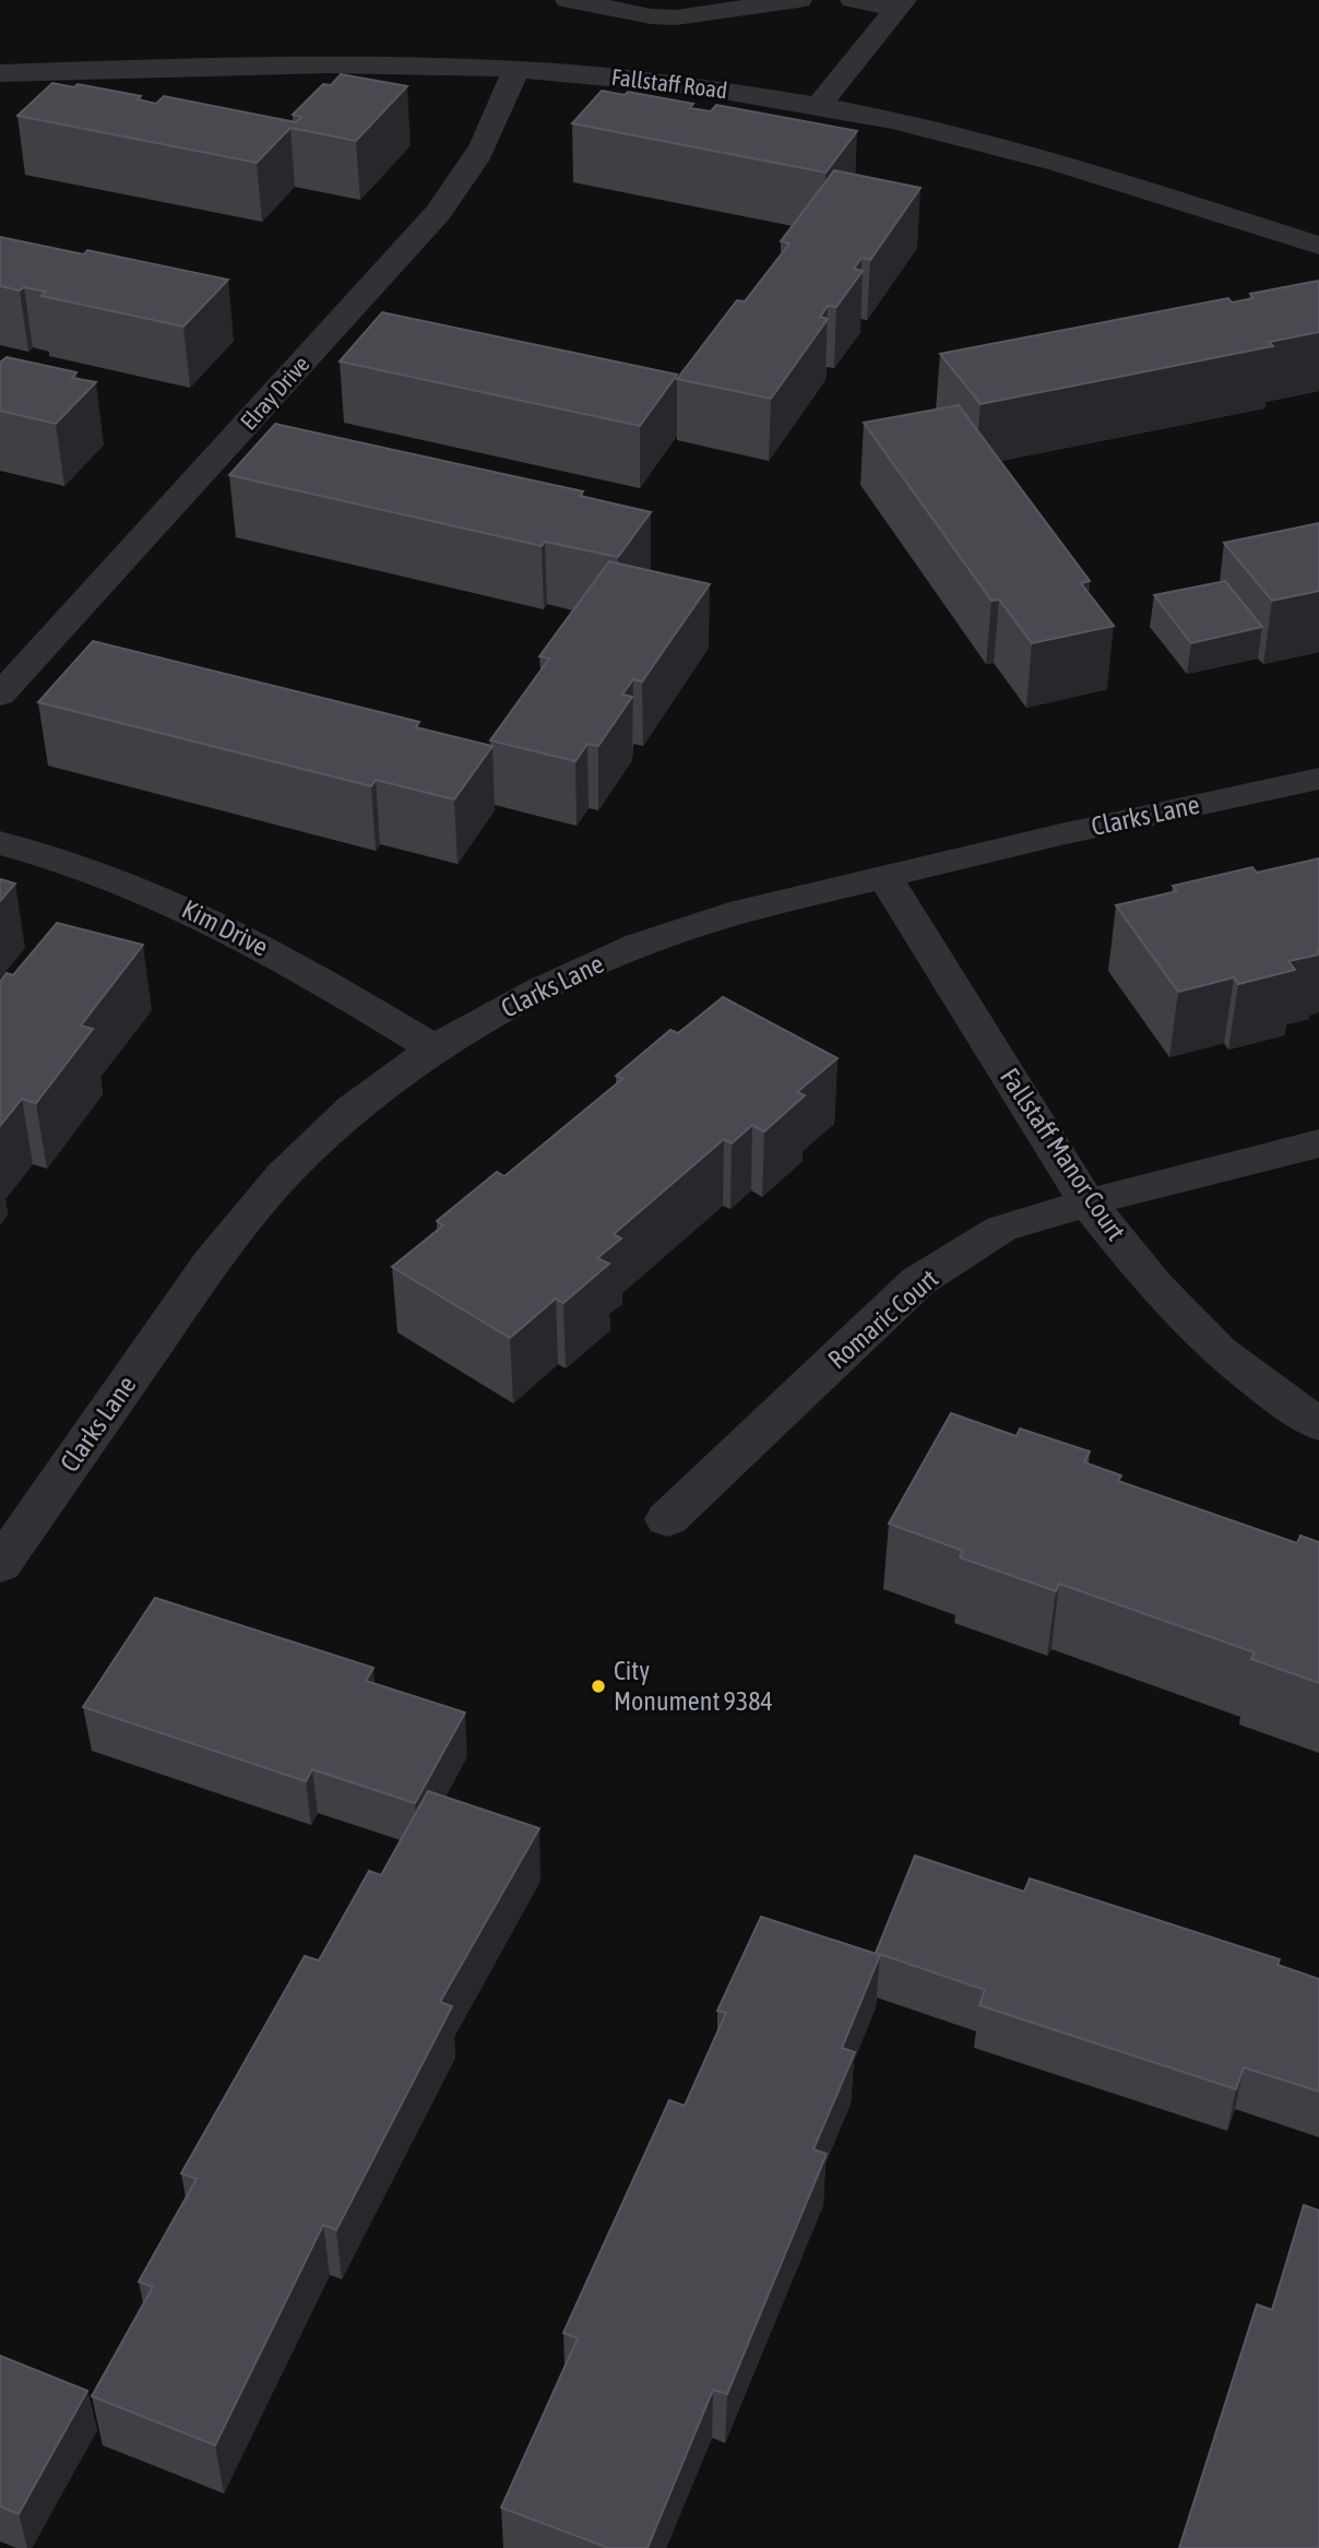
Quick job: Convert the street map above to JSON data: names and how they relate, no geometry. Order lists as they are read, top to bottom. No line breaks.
{"streets":{"street":["Fallstaff Road","Elray Drive","Clarks Lane","Kim Drive","Fallstaff Manor Court","Romaric Court"]},"crossings":[["Fallstaff Road","Elray Drive"],["Clarks Lane","Kim Drive"],["Clarks Lane","Fallstaff Manor Court"],["Fallstaff Manor Court","Romaric Court"]],"places":["City Monument 9384"]}
